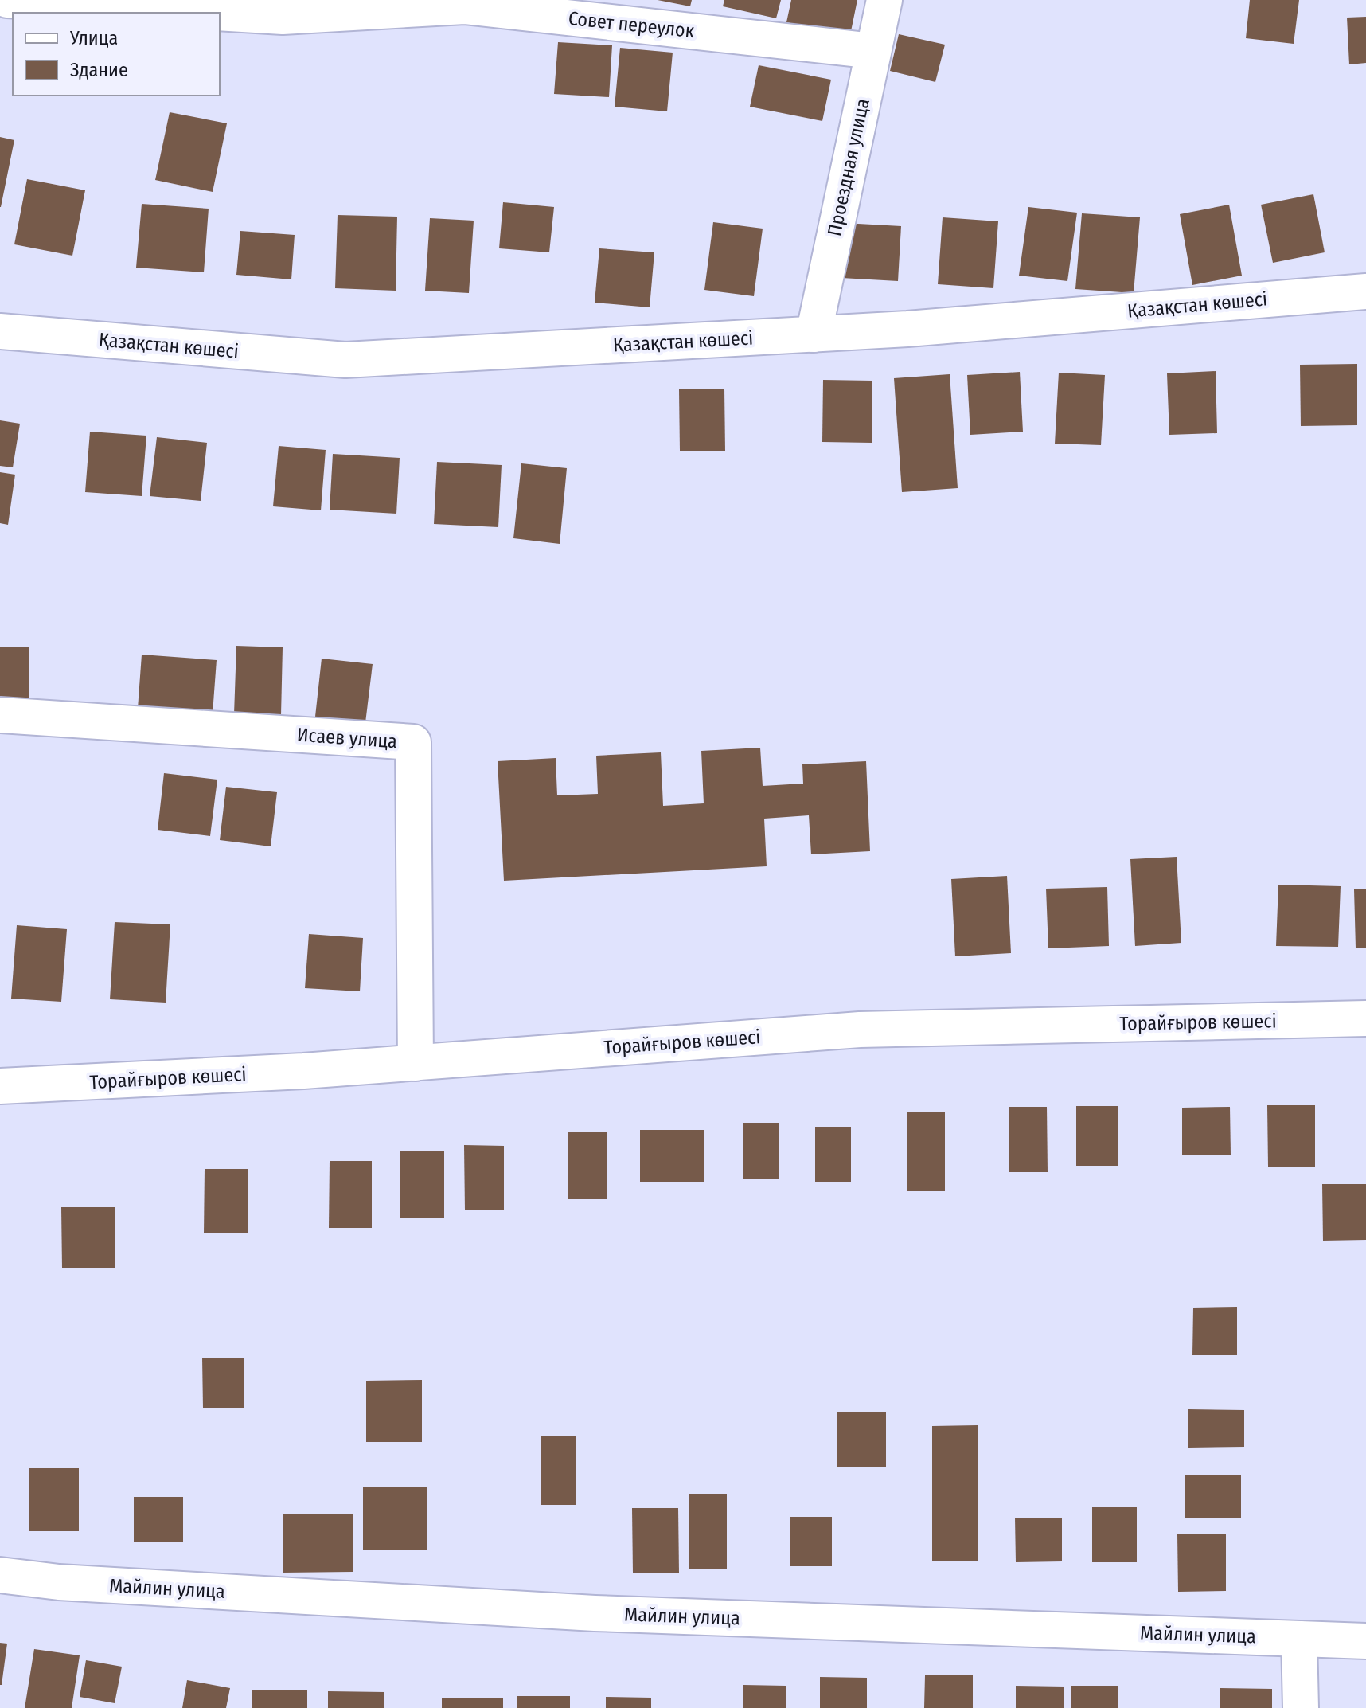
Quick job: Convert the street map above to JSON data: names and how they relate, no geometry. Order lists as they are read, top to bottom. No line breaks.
{"streets":{"street":["Совет переулок","Проездная улица","Қазақстан көшесі","Исаев улица","Торайғыров көшесі","Майлин улица"]},"crossings":[["Совет переулок","Проездная улица"],["Проездная улица","Қазақстан көшесі"],["Исаев улица","Торайғыров көшесі"]],"legend":["Улица","Здание"]}
